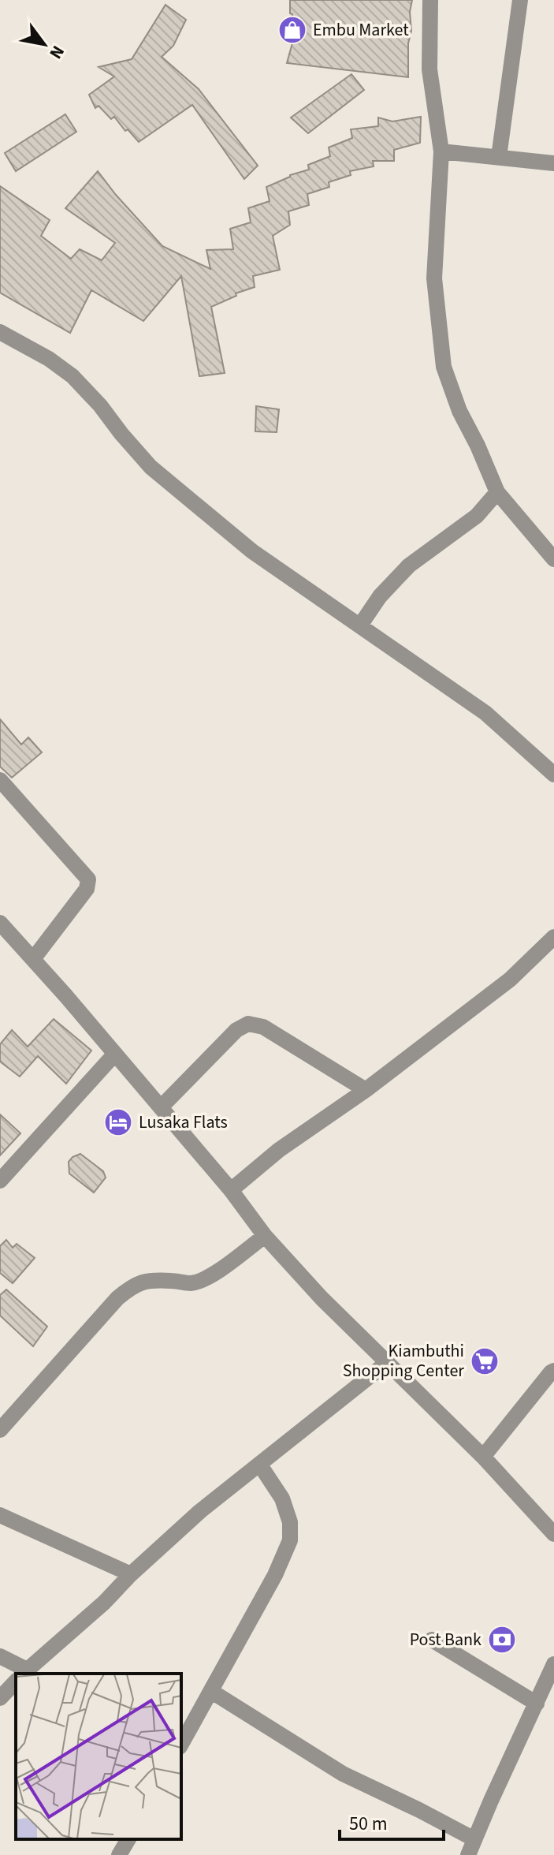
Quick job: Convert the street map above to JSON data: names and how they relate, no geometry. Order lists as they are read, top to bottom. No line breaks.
{"places":{"shop":["Embu Market"],"hotel":["Lusaka Flats"],"supermarket":["Kiambuthi Shopping Center"],"bank":["Post Bank"]},"scale_bar":"50 m","north":"bottom right"}
